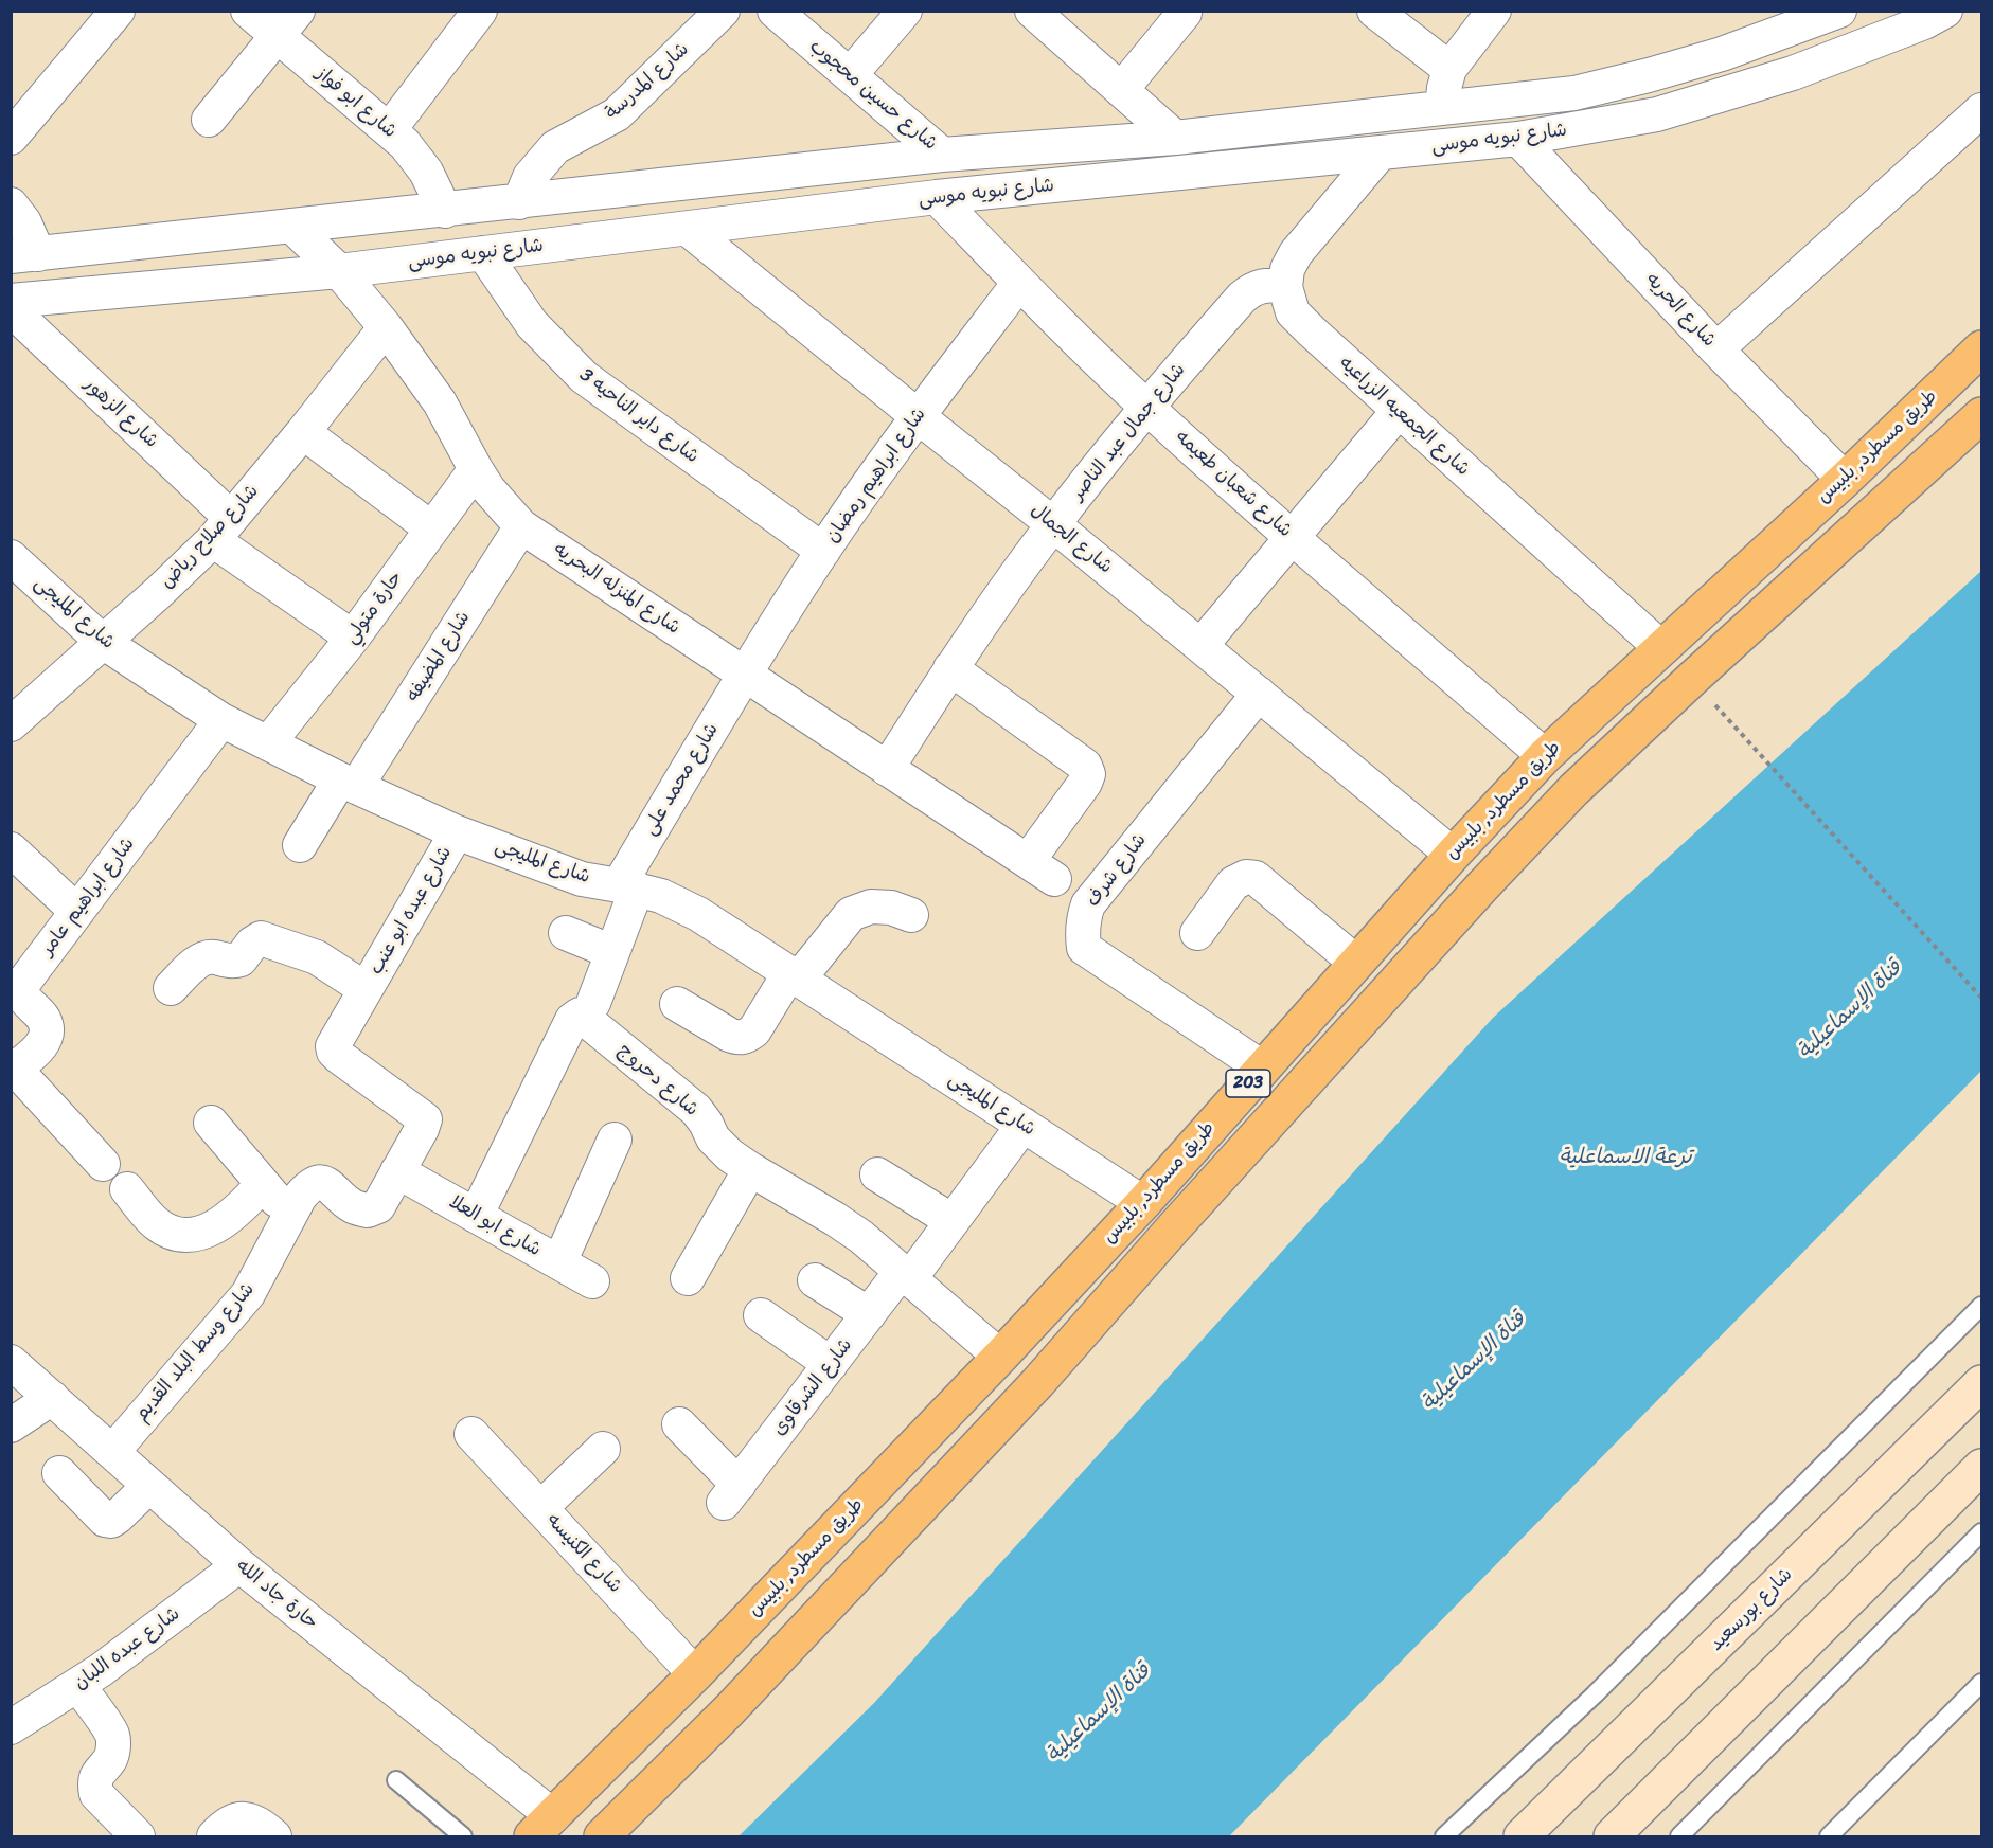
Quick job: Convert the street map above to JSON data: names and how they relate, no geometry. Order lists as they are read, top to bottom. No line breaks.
{"streets":{"main road":["طريق مسطرد, بلبيس","203","شارع بورسعيد"],"street":["شارع المدرسة","شارع حسين محجوب","شارع ابو فواز","شارع نبويه موسى","شارع الحريه","شارع الزهور","شارع داير الناحيه 3","شارع الجمعيه الزراعيه","شارع جمال عبد الناصر","شارع ابراهيم رمضان","شارع شعبان طعيمه","شارع صلاح رياض","شارع الجمال","شارع المنزله البحريه","حارة متولي","شارع المليجى","شارع المضيفه","شارع محمد على","شارع شرف","شارع ابراهيم عامر","شارع عبده ابو عنب","شارع دحروج","شارع ابو العلا","شارع وسط البلد القديم","شارع الشرقاوى","شارع الكنيسه","حارة جاد الله","شارع عبده اللبان"]},"crossings":[["شارع المدرسة","شارع نبويه موسى"],["شارع حسين محجوب","شارع نبويه موسى"],["شارع ابو فواز","شارع نبويه موسى"],["شارع نبويه موسى","شارع الحريه"],["شارع نبويه موسى","شارع داير الناحيه 3"],["شارع نبويه موسى","شارع شعبان طعيمه"],["شارع نبويه موسى","شارع الجمال"],["شارع نبويه موسى","شارع المنزله البحريه"],["شارع الحريه","طريق مسطرد, بلبيس"],["شارع الزهور","شارع صلاح رياض"],["شارع الزهور","حارة متولي"],["شارع داير الناحيه 3","شارع ابراهيم رمضان"],["شارع الجمعيه الزراعيه","شارع جمال عبد الناصر"],["شارع الجمعيه الزراعيه","طريق مسطرد, بلبيس"],["شارع جمال عبد الناصر","شارع شعبان طعيمه"],["شارع جمال عبد الناصر","شارع الجمال"],["شارع جمال عبد الناصر","شارع المنزله البحريه"],["طريق مسطرد, بلبيس","شارع شعبان طعيمه"],["طريق مسطرد, بلبيس","شارع الجمال"],["طريق مسطرد, بلبيس","شارع المليجى"],["طريق مسطرد, بلبيس","شارع شرف"],["طريق مسطرد, بلبيس","شارع دحروج"],["طريق مسطرد, بلبيس","شارع الكنيسه"],["طريق مسطرد, بلبيس","حارة جاد الله"],["شارع ابراهيم رمضان","شارع شعبان طعيمه"],["شارع ابراهيم رمضان","شارع الجمال"],["شارع ابراهيم رمضان","شارع المنزله البحريه"],["شارع ابراهيم رمضان","شارع محمد على"],["شارع صلاح رياض","شارع المنزله البحريه"],["شارع صلاح رياض","شارع المليجى"],["شارع الجمال","شارع شرف"],["شارع المنزله البحريه","حارة متولي"],["شارع المنزله البحريه","شارع المضيفه"],["شارع المنزله البحريه","شارع محمد على"],["حارة متولي","شارع المليجى"],["شارع المليجى","شارع المضيفه"],["شارع المليجى","شارع محمد على"],["شارع المليجى","شارع ابراهيم عامر"],["شارع المليجى","شارع عبده ابو عنب"],["شارع المليجى","شارع الشرقاوى"],["شارع عبده ابو عنب","شارع ابو العلا"],["شارع عبده ابو عنب","شارع وسط البلد القديم"],["شارع دحروج","شارع ابو العلا"],["شارع دحروج","شارع الشرقاوى"],["شارع ابو العلا","شارع وسط البلد القديم"],["شارع وسط البلد القديم","حارة جاد الله"],["حارة جاد الله","شارع عبده اللبان"]],"water":["قناة الإسماعيلية","ترعة الاسماعلية"]}
